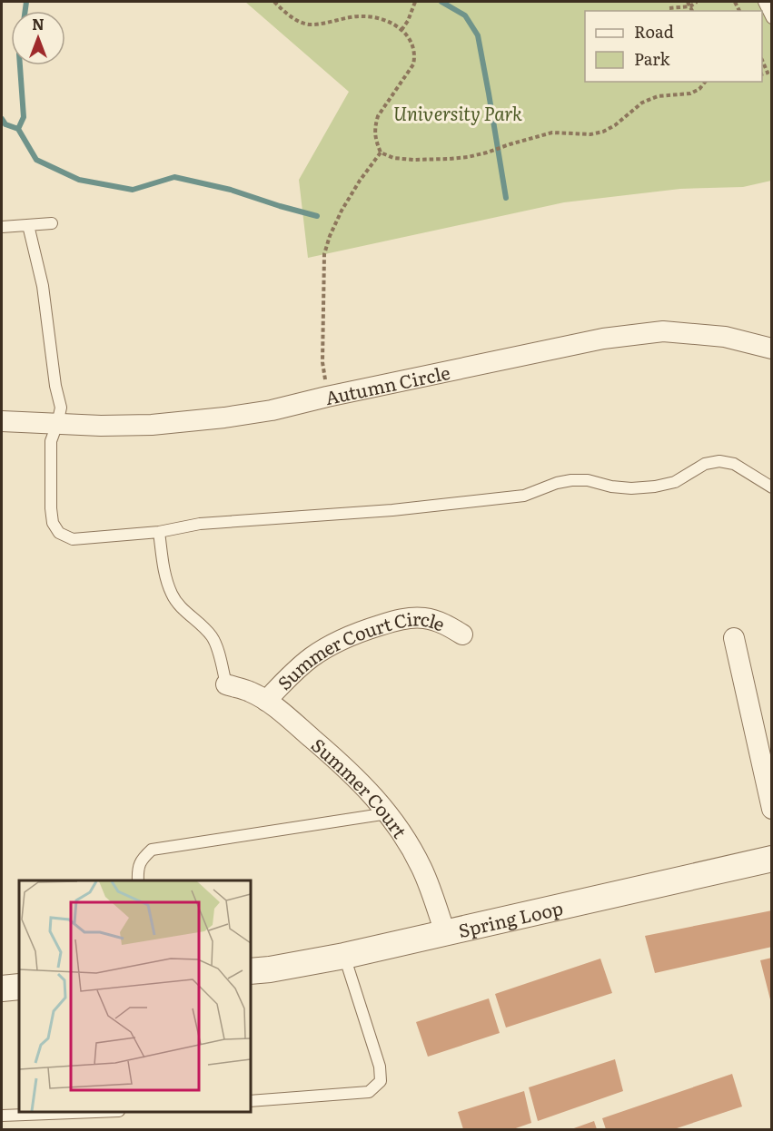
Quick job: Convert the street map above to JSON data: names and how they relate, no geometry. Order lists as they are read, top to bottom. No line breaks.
{"streets":{"street":["Autumn Circle","Summer Court Circle","Summer Court","Spring Loop"]},"crossings":[["Summer Court Circle","Summer Court"],["Summer Court","Spring Loop"]],"parks":["University Park"],"legend":["Road","Park"],"north":"top"}
